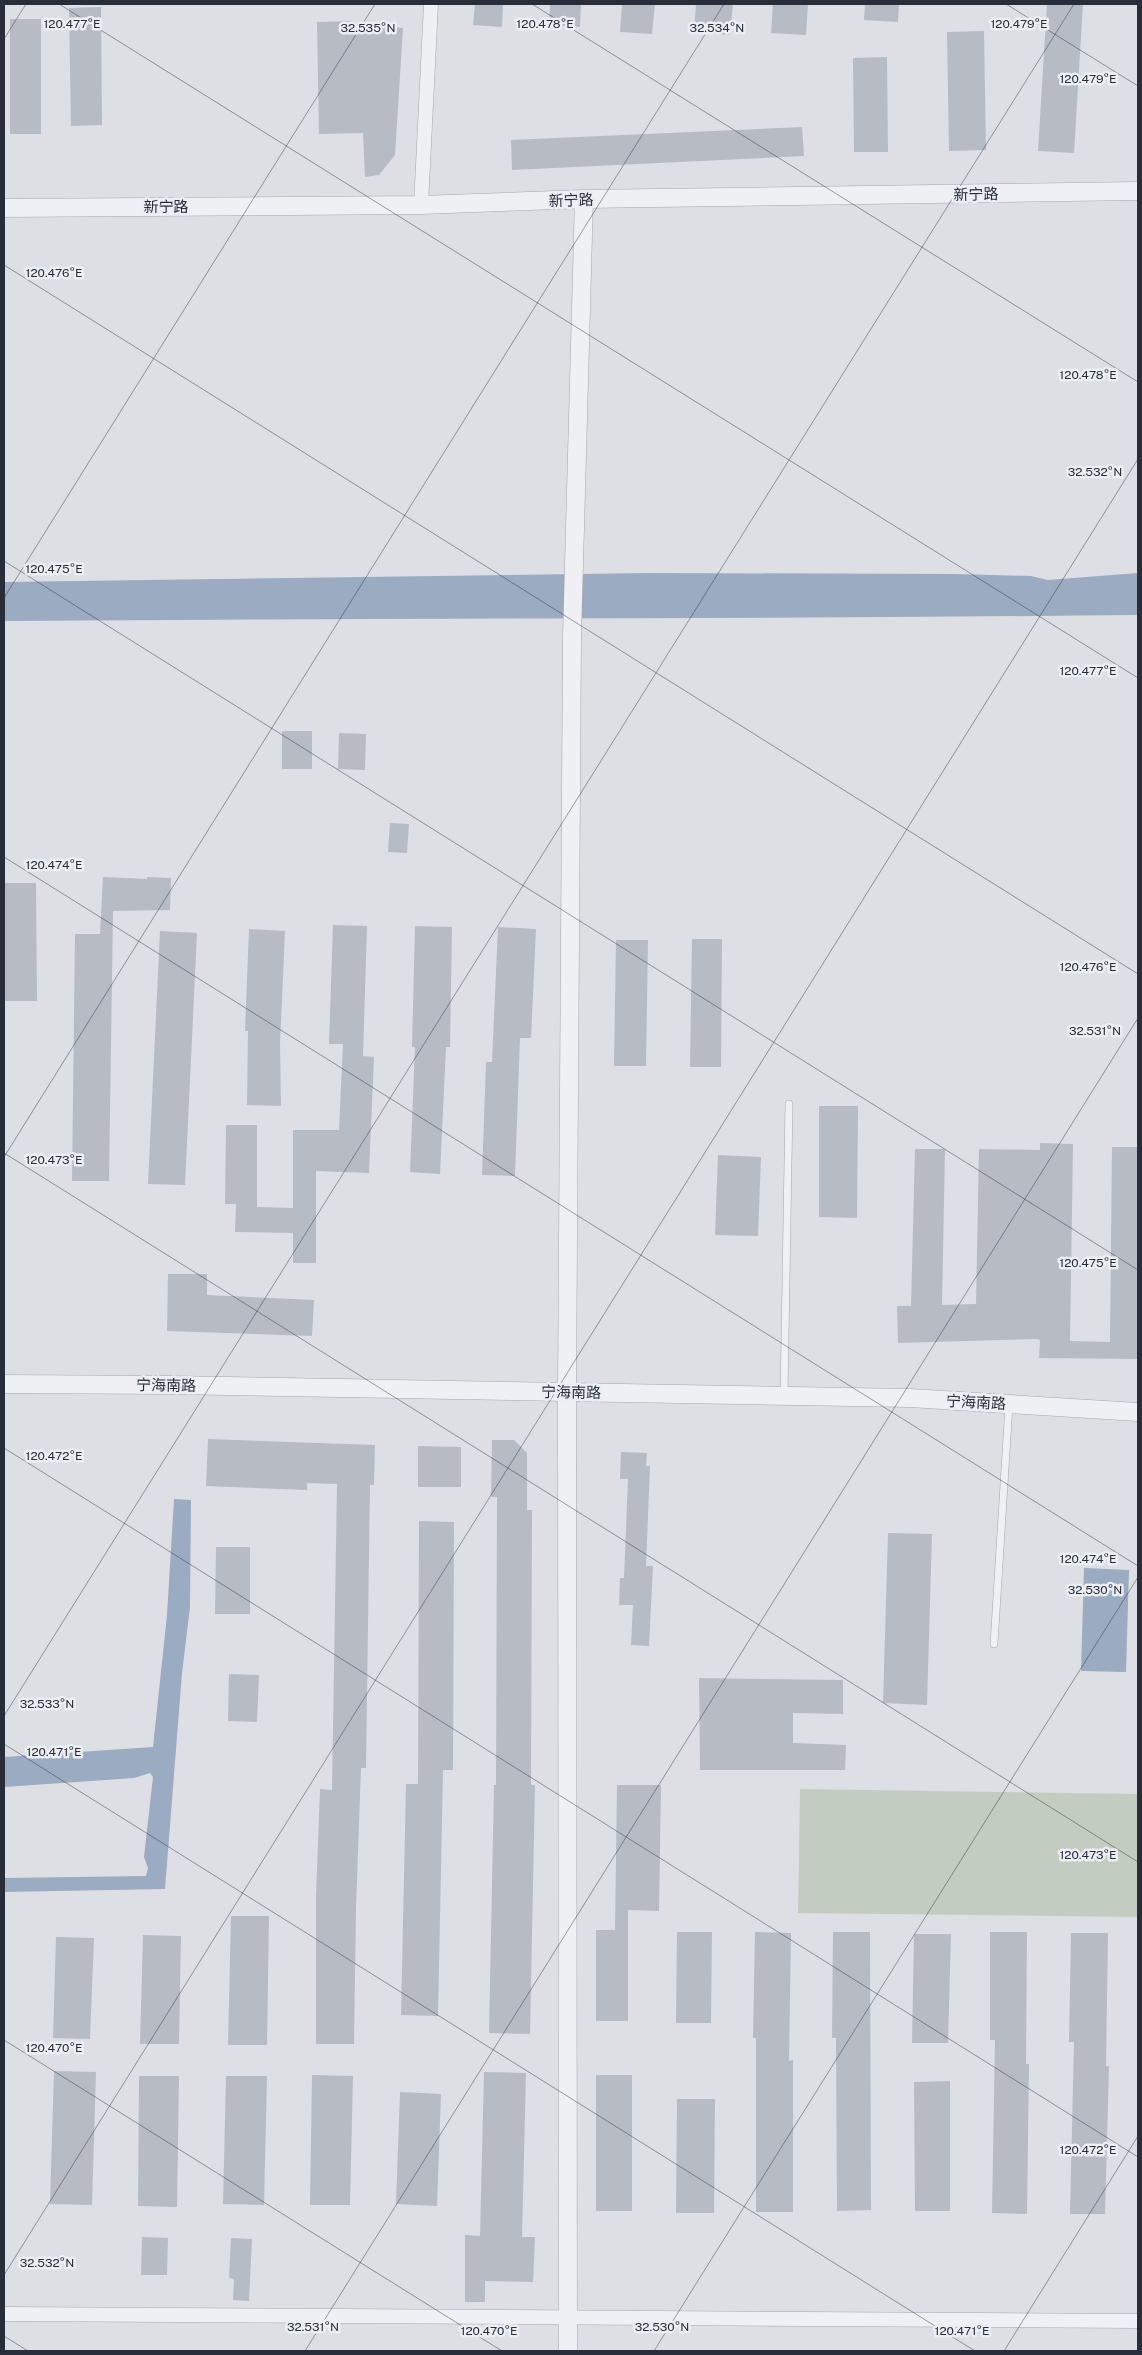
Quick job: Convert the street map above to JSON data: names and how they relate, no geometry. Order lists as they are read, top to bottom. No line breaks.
{"streets":{"street":["新宁路","宁海南路"]},"coordinates":["120.477°E","120.478°E","120.479°E","32.535°N","32.534°N","120.476°E","32.532°N","120.475°E","120.474°E","32.531°N","120.473°E","120.472°E","32.530°N","32.533°N","120.471°E","120.470°E"]}
